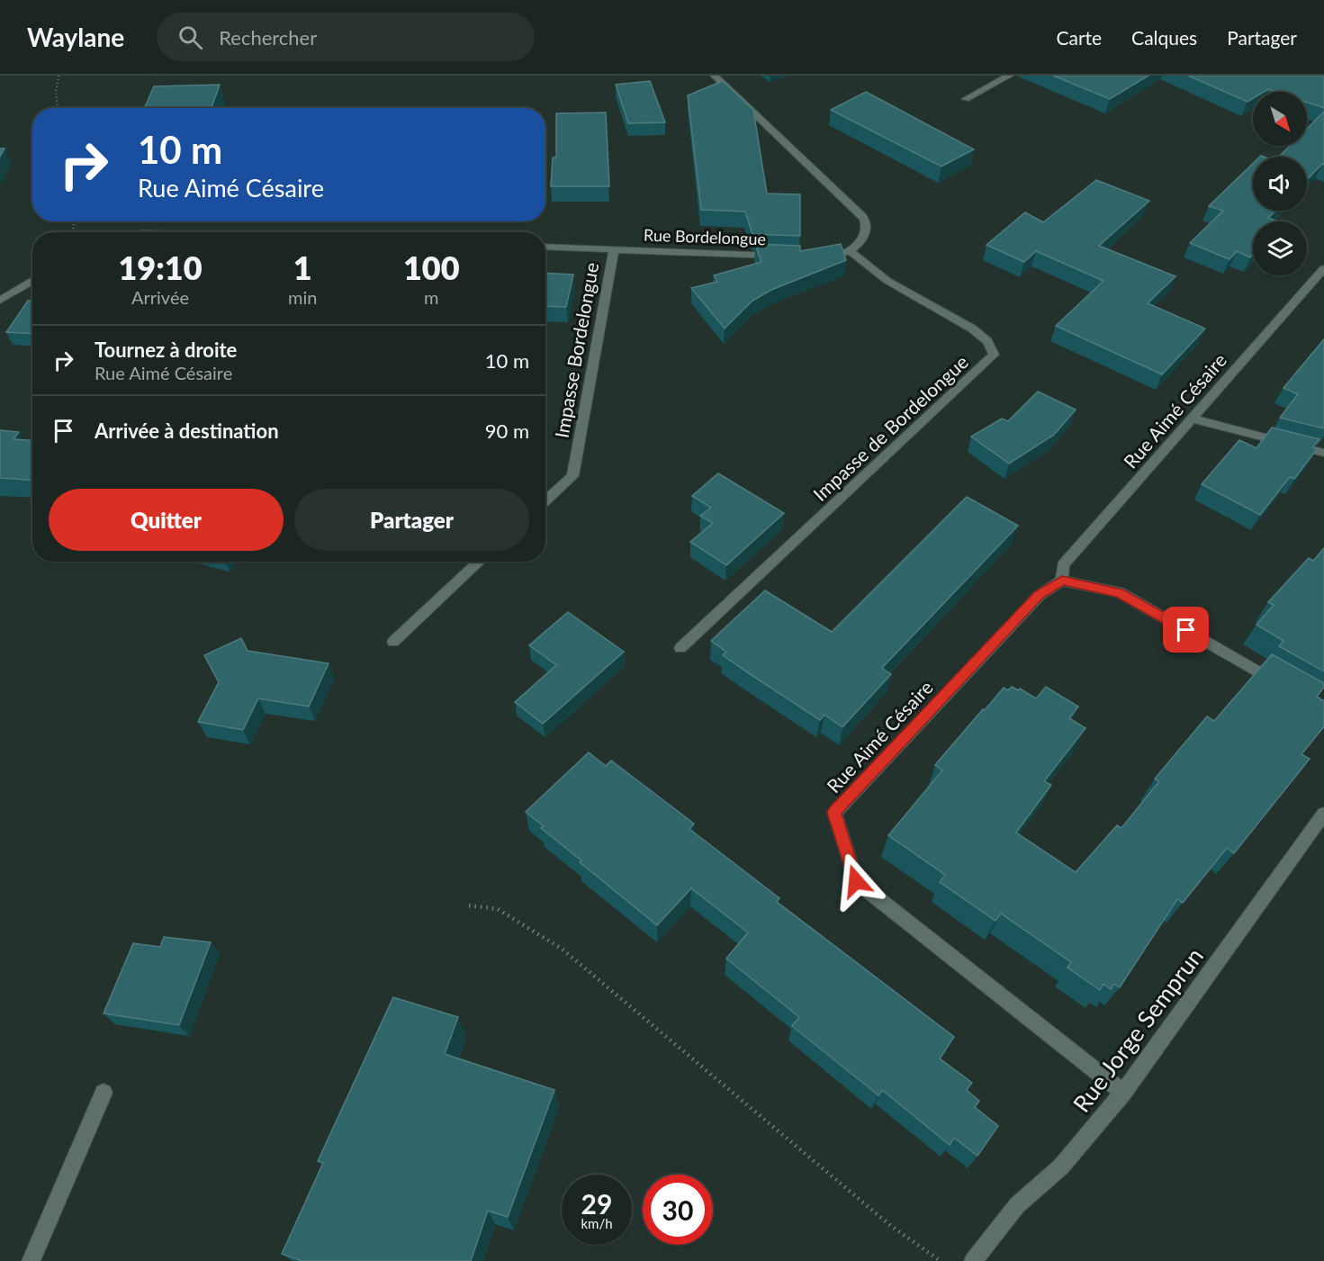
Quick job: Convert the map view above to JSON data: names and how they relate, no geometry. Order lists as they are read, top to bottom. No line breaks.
{"streets":{"street":["Rue Bordelongue","Impasse Bordelongue","Rue Aimé Césaire","Impasse de Bordelongue","Rue Jorge Semprun"]},"crossings":[["Rue Bordelongue","Impasse Bordelongue"],["Rue Aimé Césaire","Rue Jorge Semprun"]],"north":"bottom right","page":{"header":"Waylane","search":"Rechercher","nav":["Carte","Calques","Partager"],"turn":["10 m","Rue Aimé Césaire"],"eta":["19:10","Arrivée","1","min","100","m"],"list":[{"name":"Tournez à droite","note":"Rue Aimé Césaire","value":"10 m"},{"name":"Arrivée à destination","value":"90 m"}],"buttons":["Quitter","Partager"],"speed":"29 km/h","limit":"30"}}
